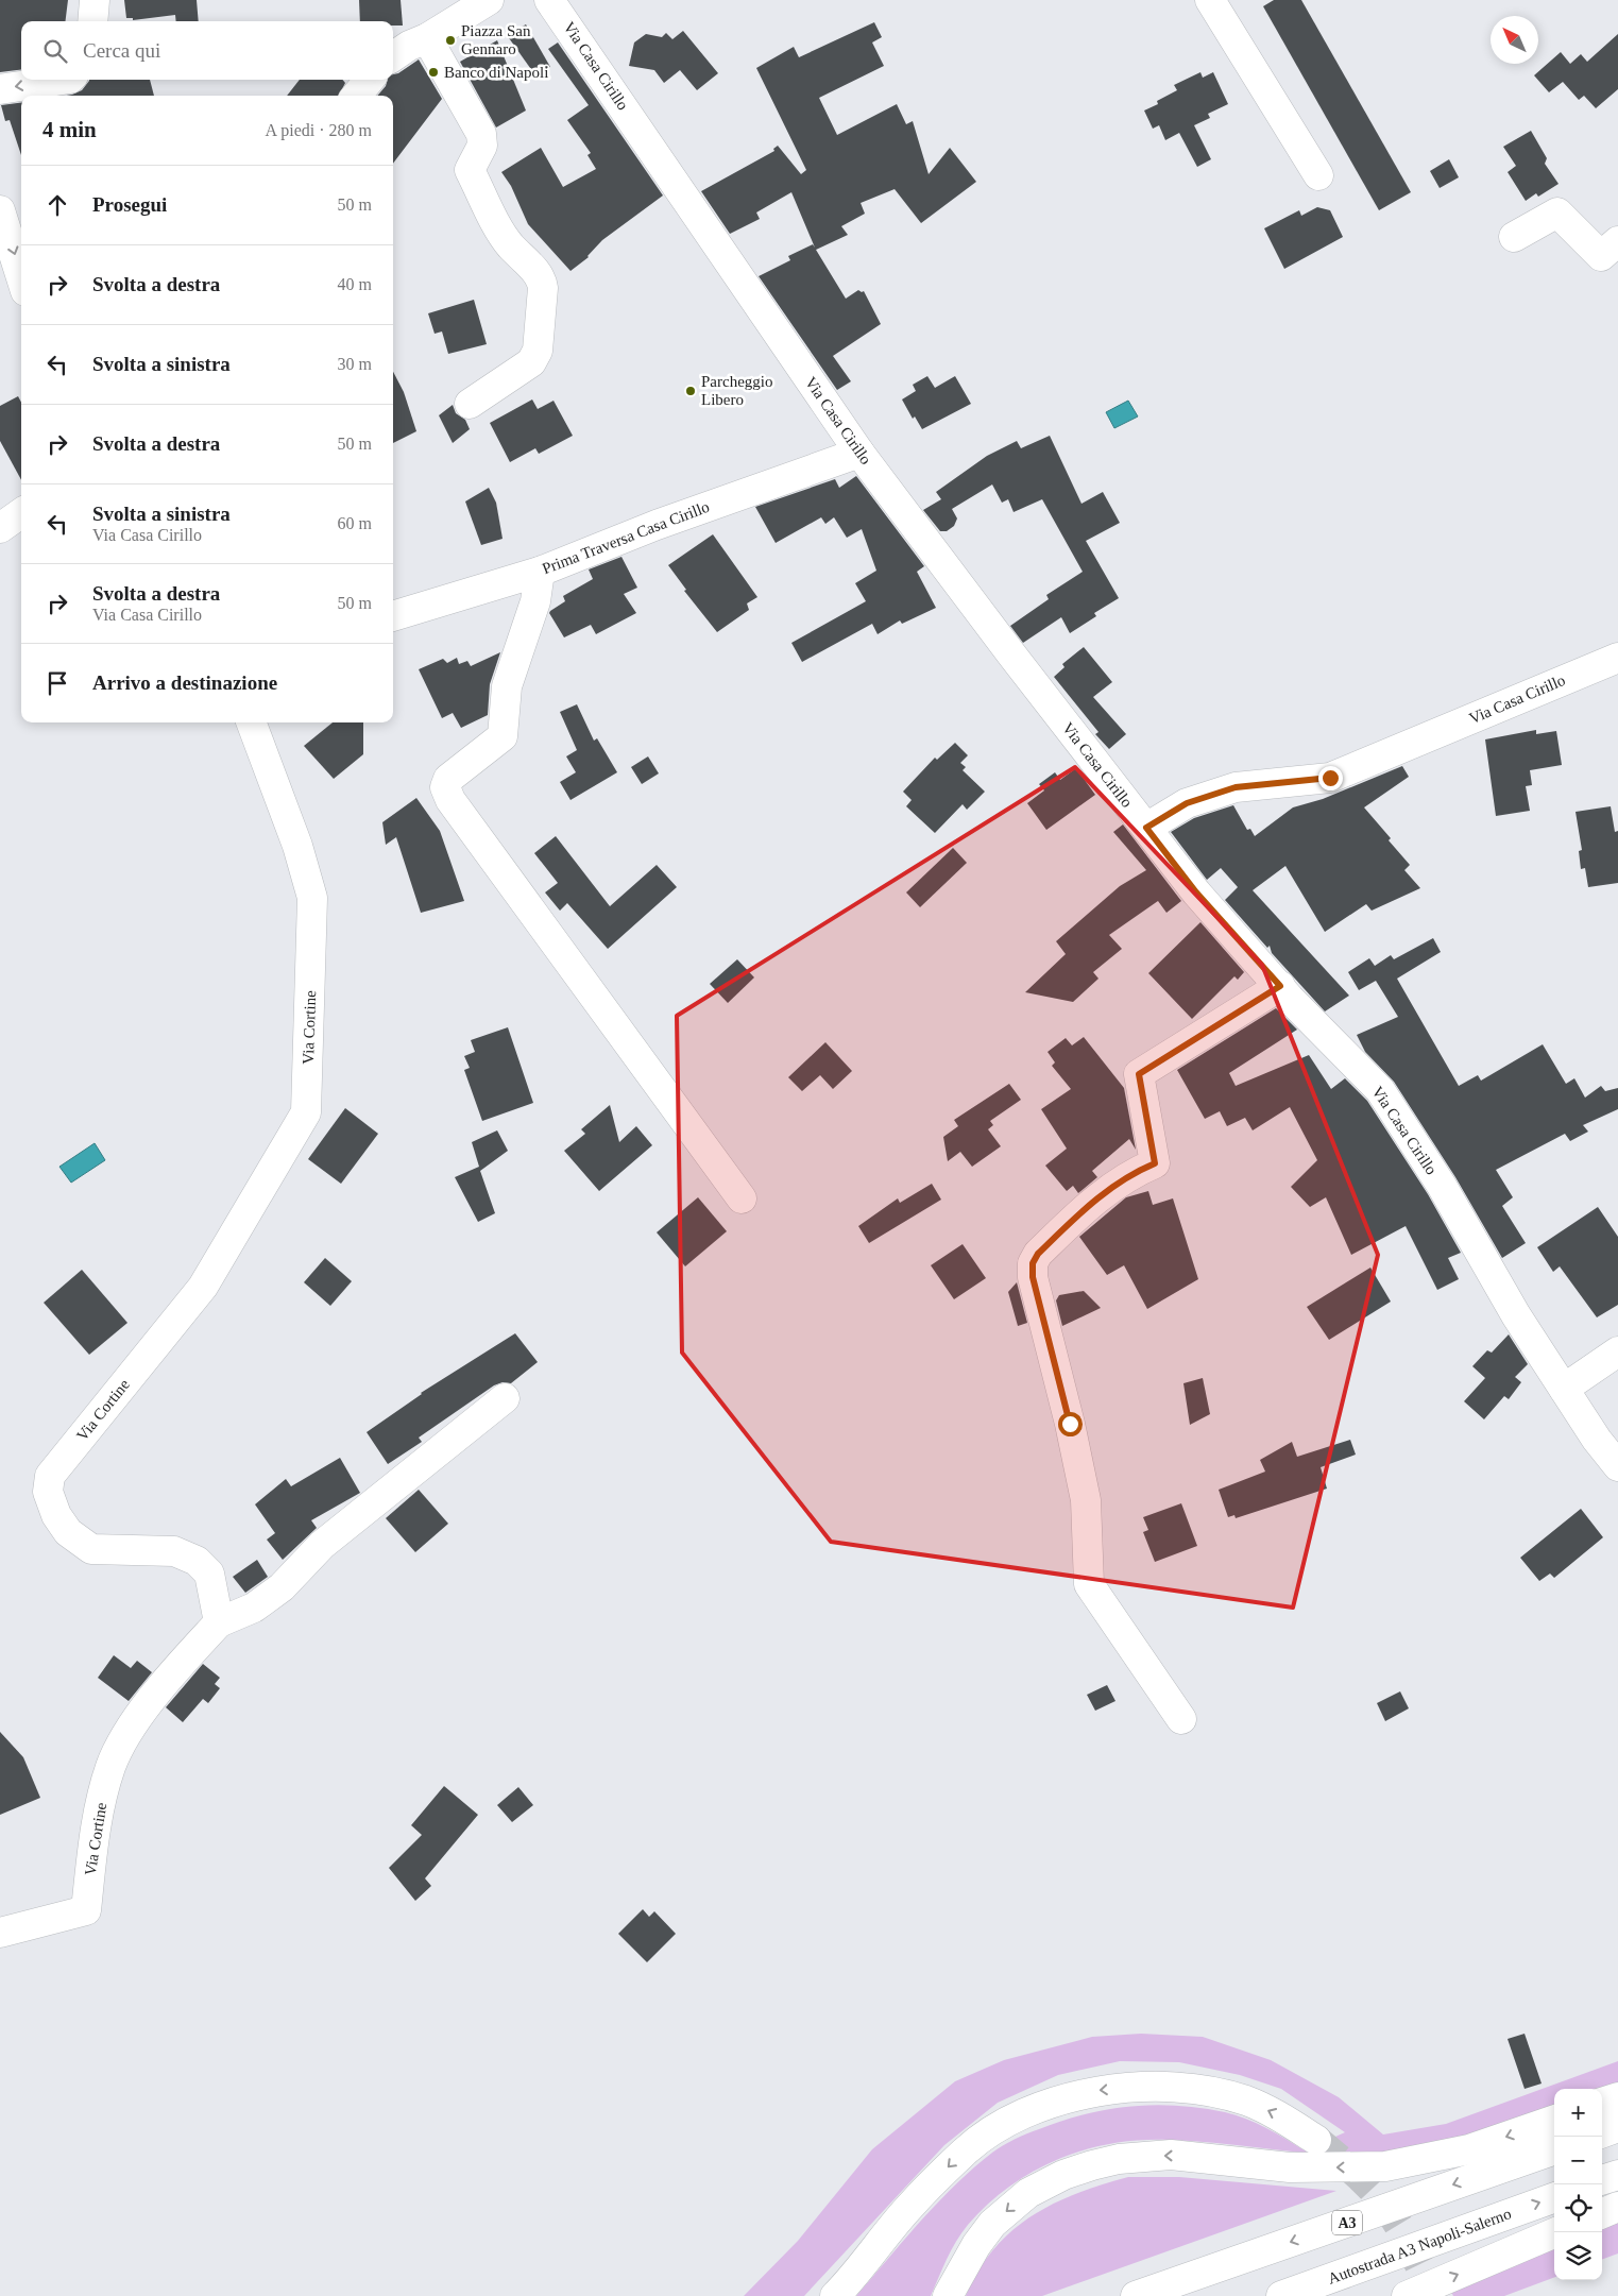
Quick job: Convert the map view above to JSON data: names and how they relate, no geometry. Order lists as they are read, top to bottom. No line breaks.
{"streets":{"main road":["Via Casa Cirillo","Prima Traversa Casa Cirillo","Via Cortine","A3","Autostrada A3 Napoli-Salerno"]},"crossings":[["Via Casa Cirillo","Prima Traversa Casa Cirillo"]],"places":["Piazza San Gennaro","Banco di Napoli","Parcheggio Libero"],"north":"top left","page":{"search":"Cerca qui","heading":["4 min","A piedi · 280 m"],"list":[["Prosegui","50 m"],["Svolta a destra","40 m"],["Svolta a sinistra","30 m"],["Svolta a destra","50 m"],["Svolta a sinistra","Via Casa Cirillo","60 m"],["Svolta a destra","Via Casa Cirillo","50 m"],"Arrivo a destinazione"],"map_buttons":["+","−"]}}
